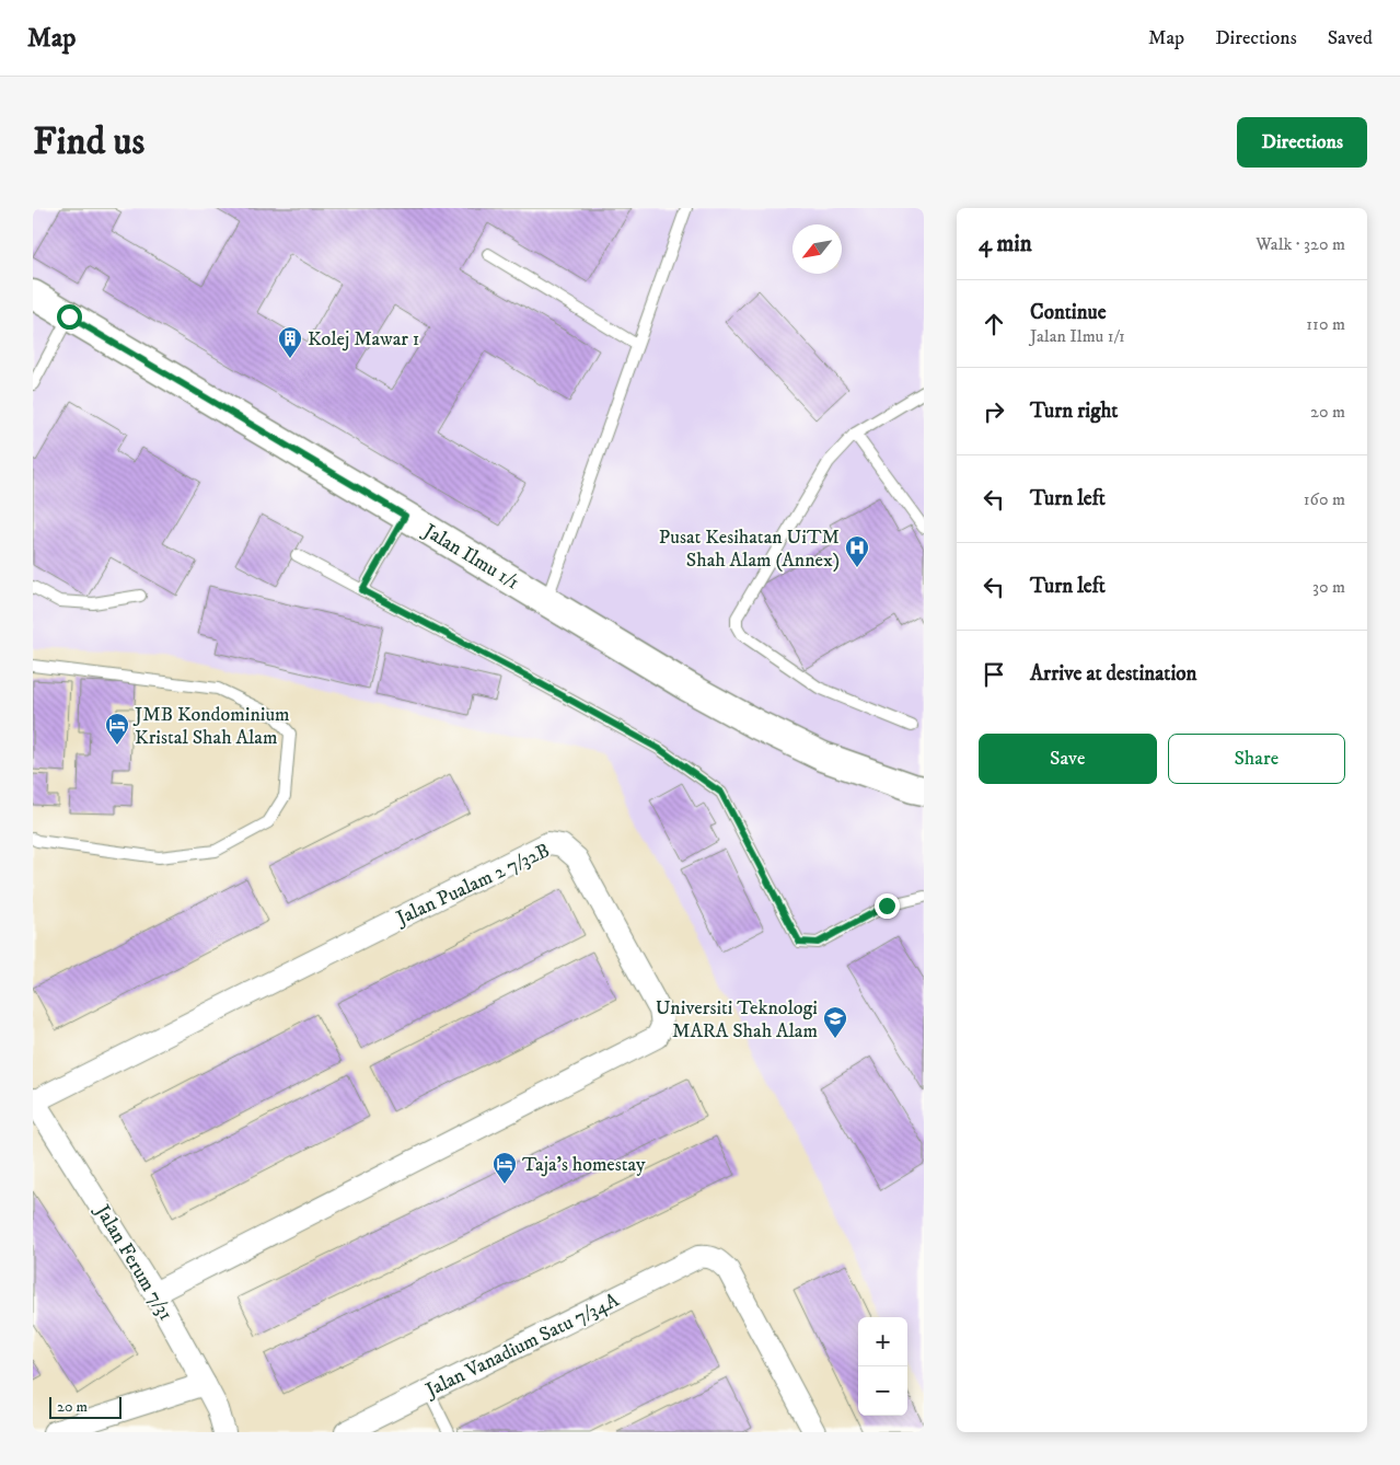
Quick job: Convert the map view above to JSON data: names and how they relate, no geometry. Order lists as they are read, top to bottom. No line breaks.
{"streets":{"street":["Jalan Ilmu 1/1","Jalan Pualam 2 7/32B","Jalan Ferum 7/31","Jalan Vanadium Satu 7/34A"]},"crossings":[["Jalan Pualam 2 7/32B","Jalan Ferum 7/31"]],"places":{"building":["Kolej Mawar 1"],"hospital":["Pusat Kesihatan UiTM Shah Alam (Annex)"],"hotel":["JMB Kondominium Kristal Shah Alam","Taja's homestay"],"school or university":["Universiti Teknologi MARA Shah Alam"]},"scale_bar":"20 m","north":"bottom left","page":{"header":"Map","nav":["Map","Directions","Saved"],"buttons":["Directions",["Save","Share"]],"title":"Find us","heading":["4 min","Walk · 320 m"],"list":[["Continue","Jalan Ilmu 1/1","110 m"],["Turn right","20 m"],["Turn left","160 m"],["Turn left","30 m"],"Arrive at destination"],"map_buttons":["+","−"],"scale":"20 m"}}
